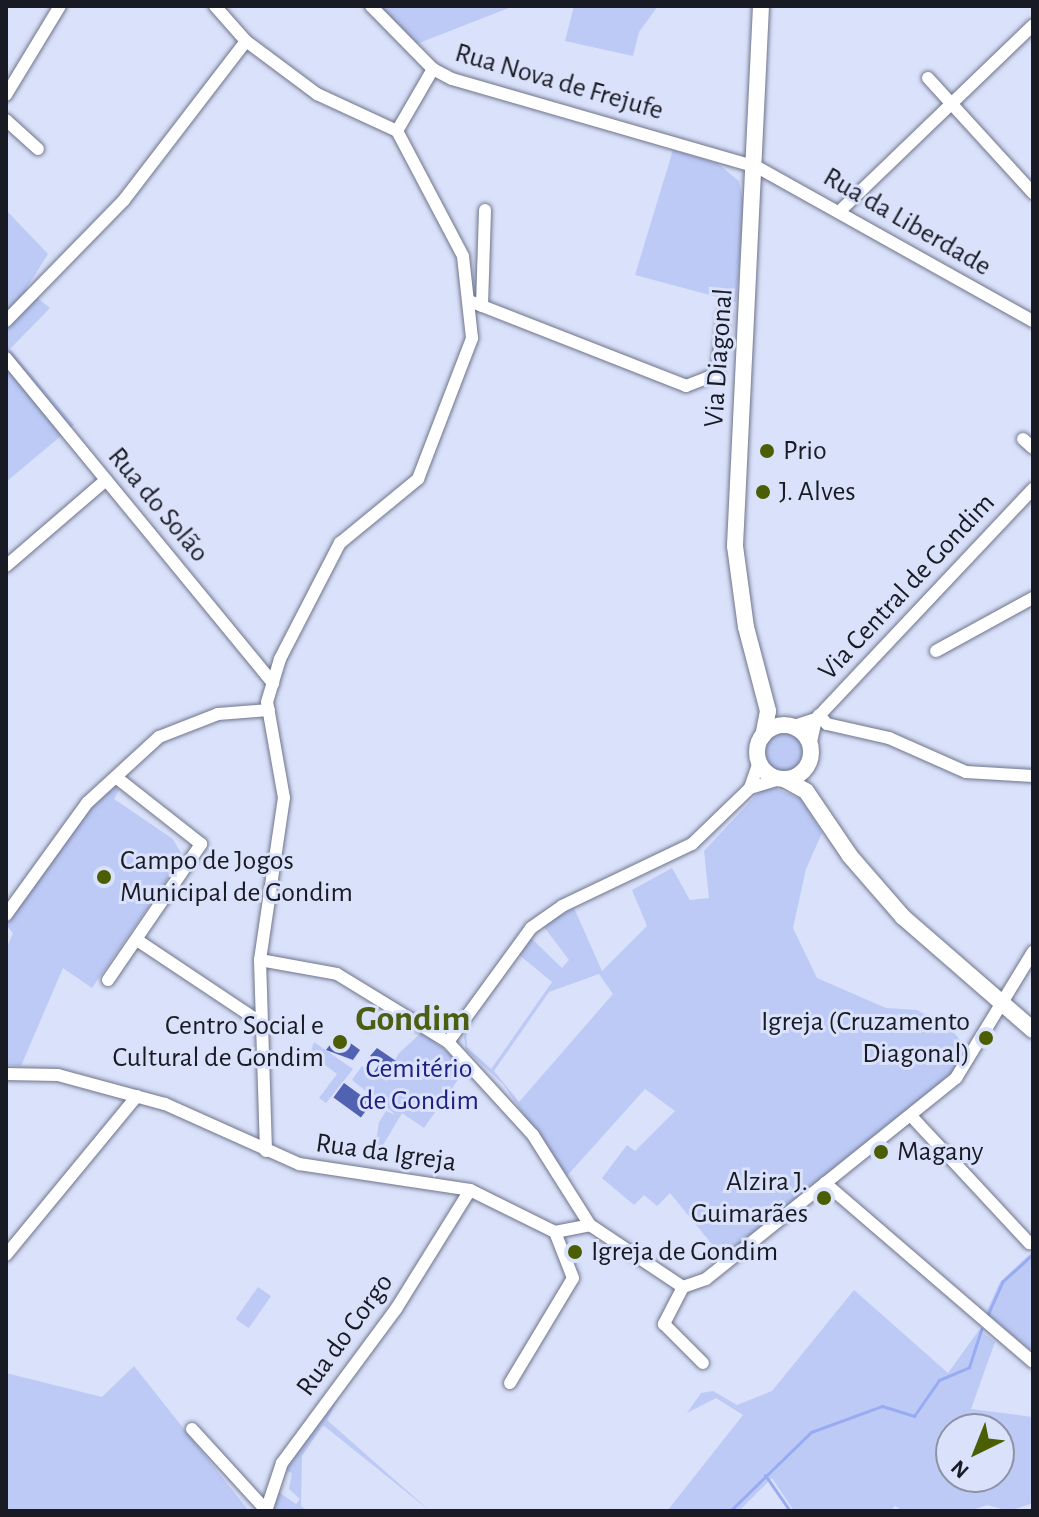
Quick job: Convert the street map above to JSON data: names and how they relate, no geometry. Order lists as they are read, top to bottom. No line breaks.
{"streets":{"main road":["Via Diagonal"],"street":["Rua Nova de Frejufe","Rua da Liberdade","Rua do Solão","Via Central de Gondim","Rua da Igreja","Rua do Corgo"]},"crossings":[["Rua Nova de Frejufe","Rua da Liberdade"],["Rua Nova de Frejufe","Via Diagonal"],["Rua da Liberdade","Via Diagonal"],["Via Diagonal","Via Central de Gondim"],["Rua da Igreja","Rua do Corgo"]],"districts":["Gondim"],"parks":["Cemitério de Gondim"],"places":["Prio","J. Alves","Campo de Jogos Municipal de Gondim","Igreja (Cruzamento Diagonal)","Centro Social e Cultural de Gondim","Magany","Alzira J. Guimarães","Igreja de Gondim"],"north":"bottom left"}
